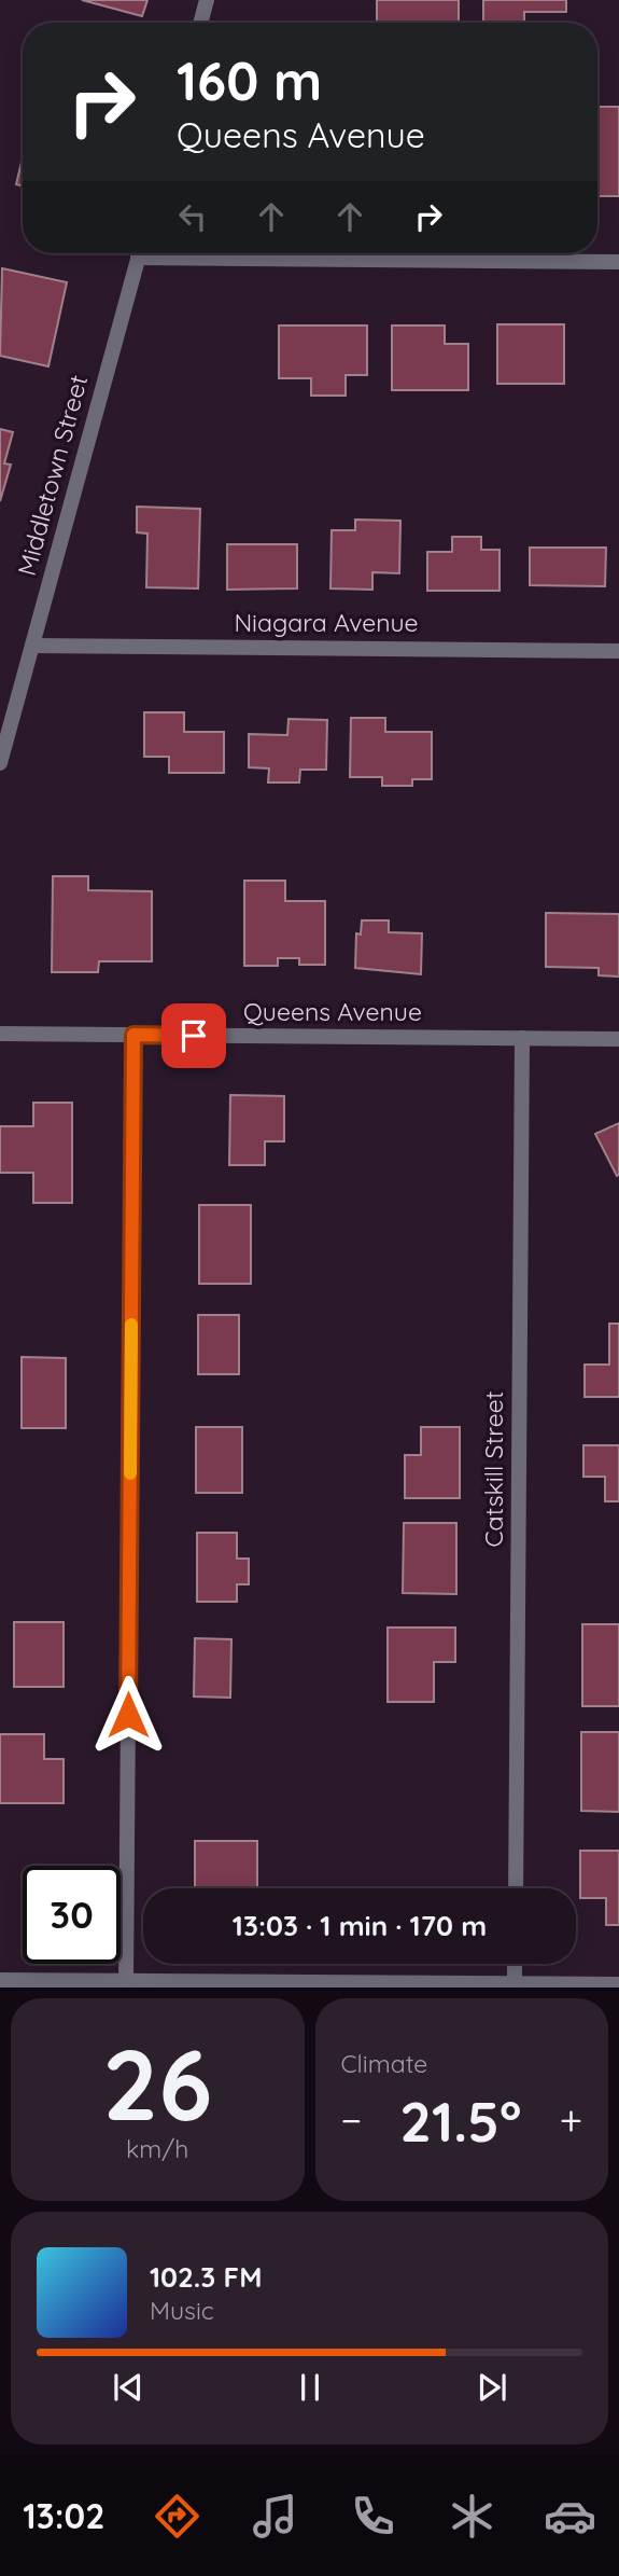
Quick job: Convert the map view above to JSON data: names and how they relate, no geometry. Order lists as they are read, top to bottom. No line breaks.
{"streets":{"street":["Middletown Street","Niagara Avenue","Queens Avenue","Catskill Street"]},"crossings":[["Middletown Street","Niagara Avenue"],["Queens Avenue","Catskill Street"]],"page":{"turn":["160 m","Queens Avenue"],"limit":"30","trip":"13:03 · 1 min · 170 m","tile":[["26","km/h"],"Climate"],"heat":["−","21.5°","+"],"song":["102.3 FM","Music"],"tabs":"13:02"}}
